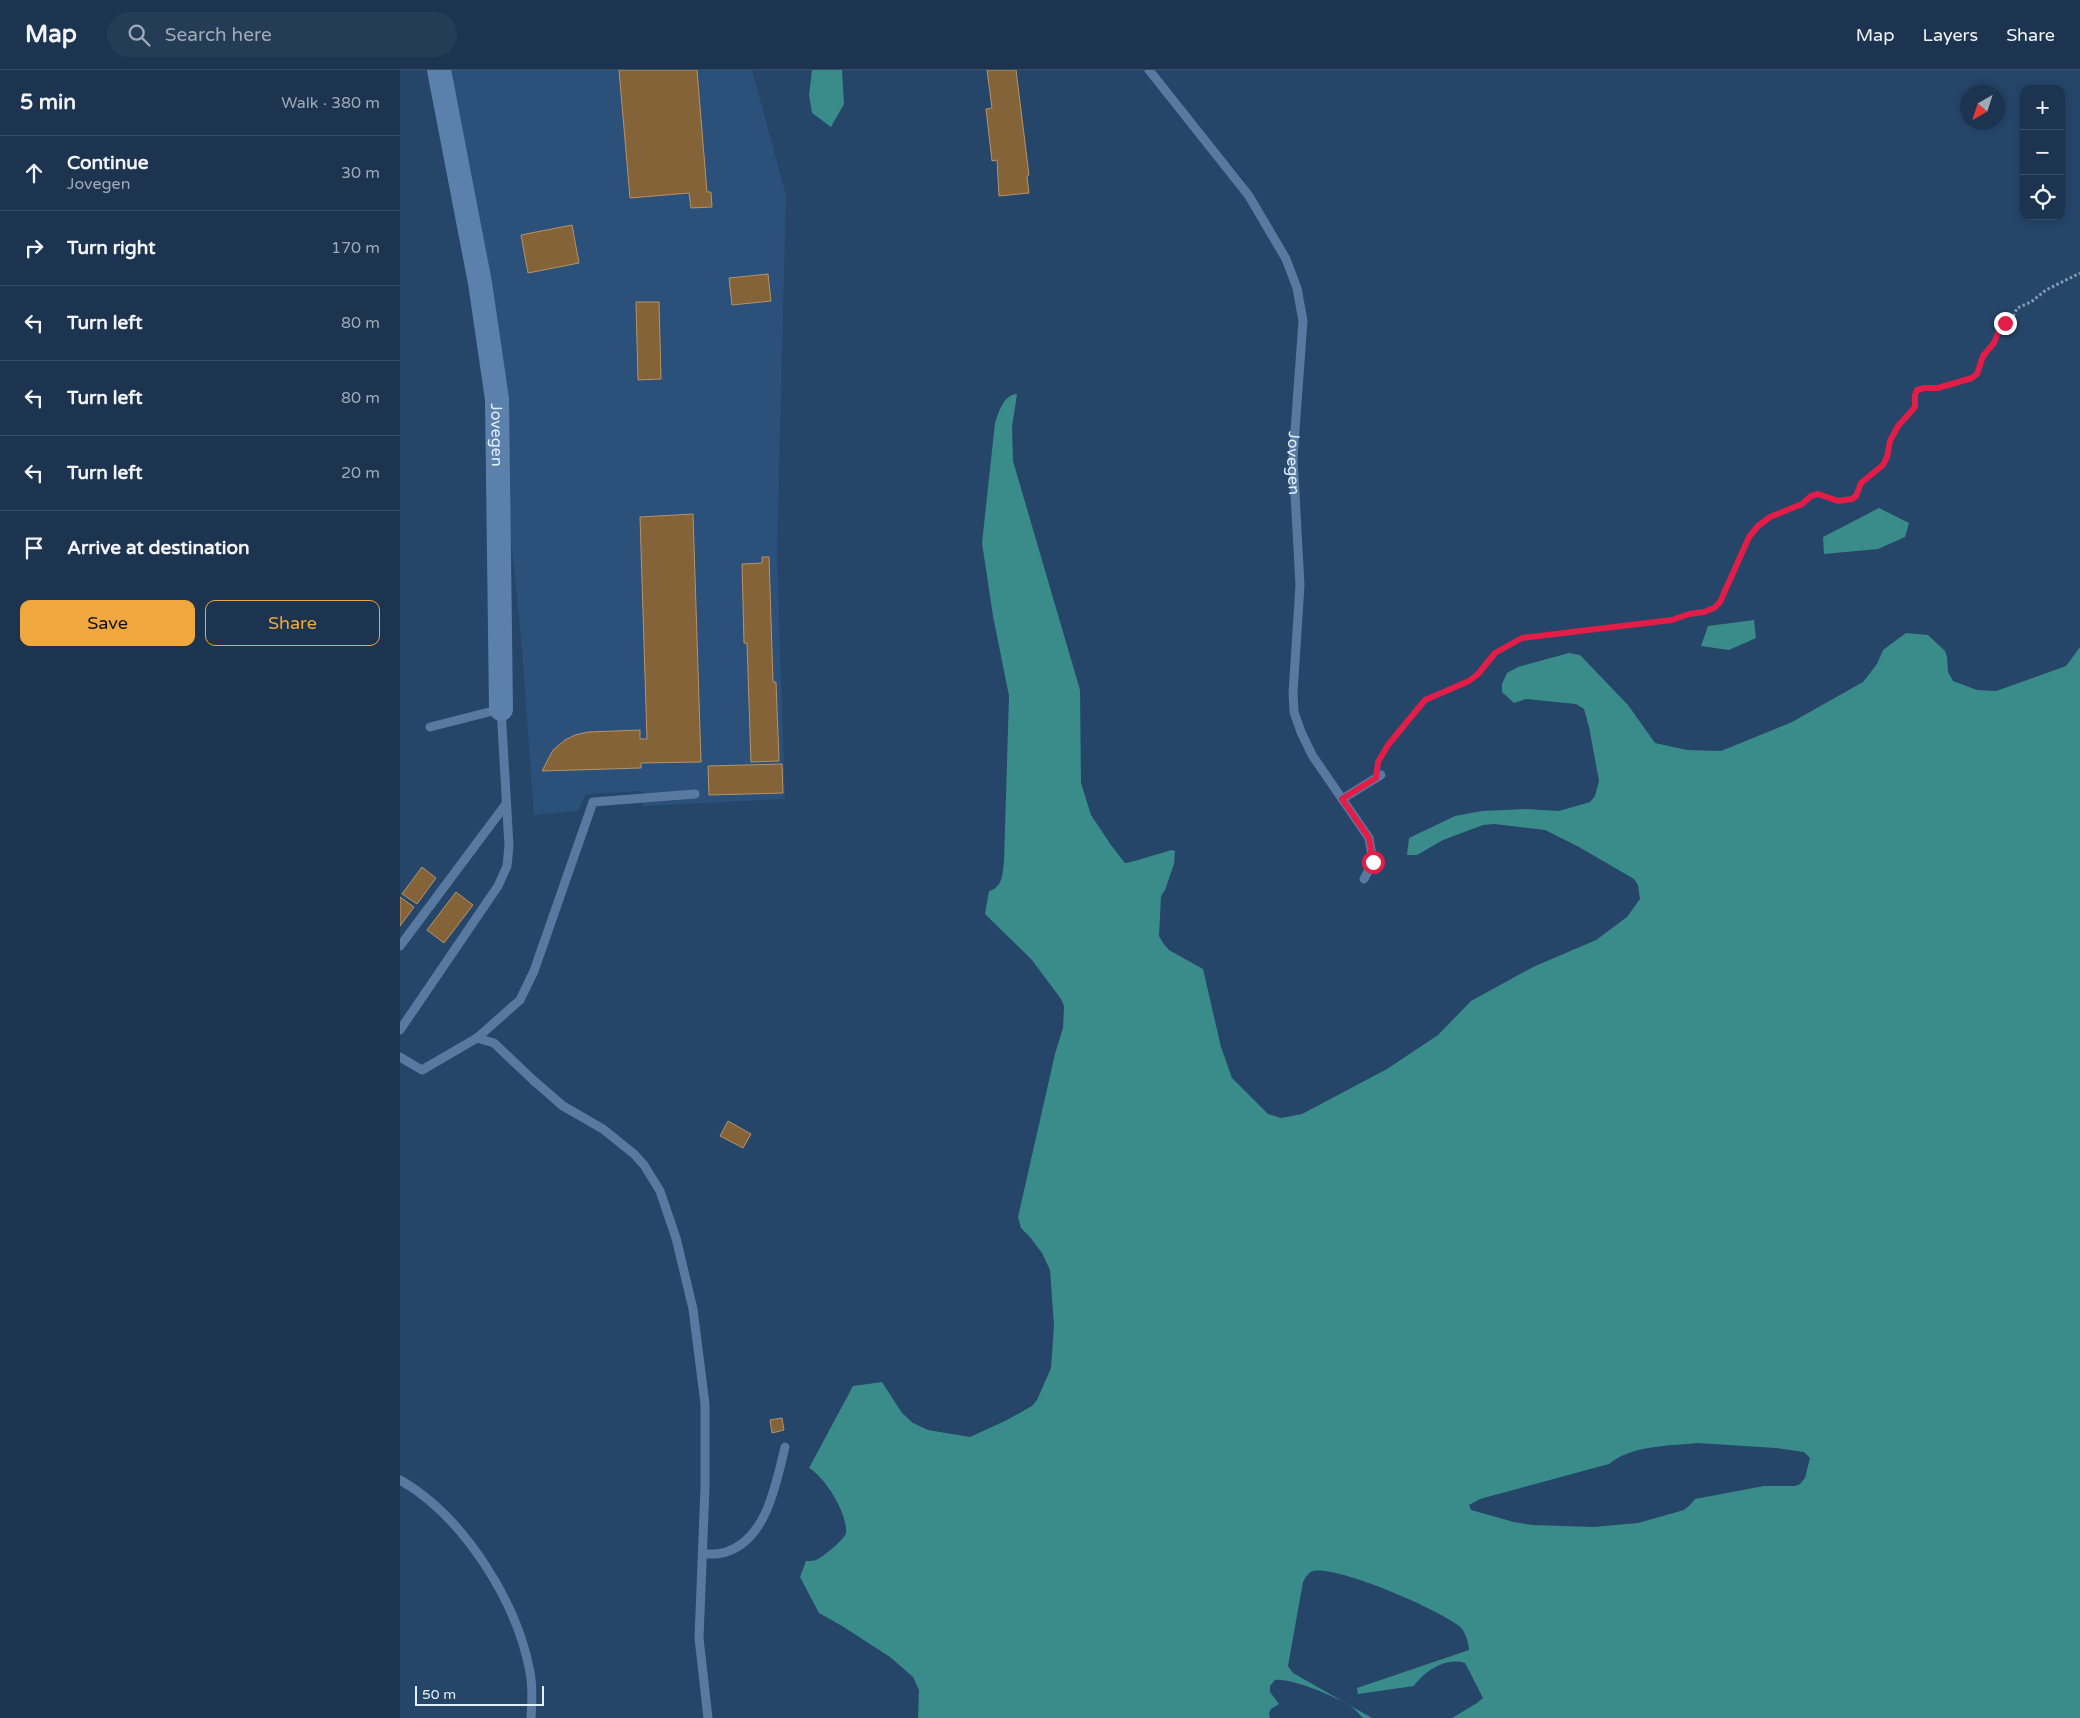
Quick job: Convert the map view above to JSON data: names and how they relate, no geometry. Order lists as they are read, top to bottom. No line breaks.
{"streets":{"street":["Jovegen"]},"scale_bar":"50 m","north":"bottom left","page":{"header":"Map","search":"Search here","nav":["Map","Layers","Share"],"heading":["5 min","Walk · 380 m"],"map_buttons":["+","−"],"list":[["Continue","Jovegen","30 m"],["Turn right","170 m"],["Turn left","80 m"],["Turn left","80 m"],["Turn left","20 m"],"Arrive at destination"],"buttons":["Save","Share"],"scale":"50 m"}}
